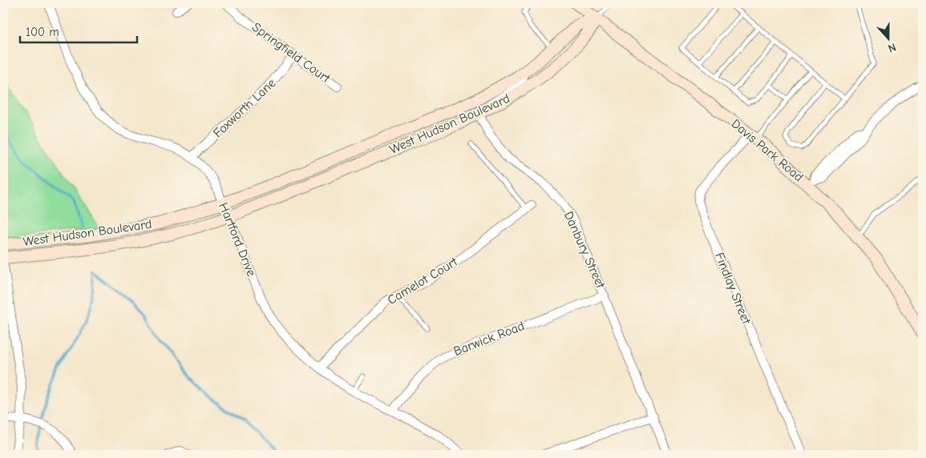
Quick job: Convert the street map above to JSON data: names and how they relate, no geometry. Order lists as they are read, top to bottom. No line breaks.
{"streets":{"main road":["West Hudson Boulevard","Davis Park Road"],"street":["Springfield Court","Foxworth Lane","Hartford Drive","Danbury Street","Camelot Court","Findlay Street","Barwick Road"]},"crossings":[["Springfield Court","Foxworth Lane"],["Foxworth Lane","Hartford Drive"],["West Hudson Boulevard","Davis Park Road"],["West Hudson Boulevard","Hartford Drive"],["West Hudson Boulevard","Danbury Street"],["Davis Park Road","Findlay Street"],["Hartford Drive","Camelot Court"],["Hartford Drive","Barwick Road"],["Danbury Street","Barwick Road"]],"scale_bar":"100 m","north":"bottom"}
